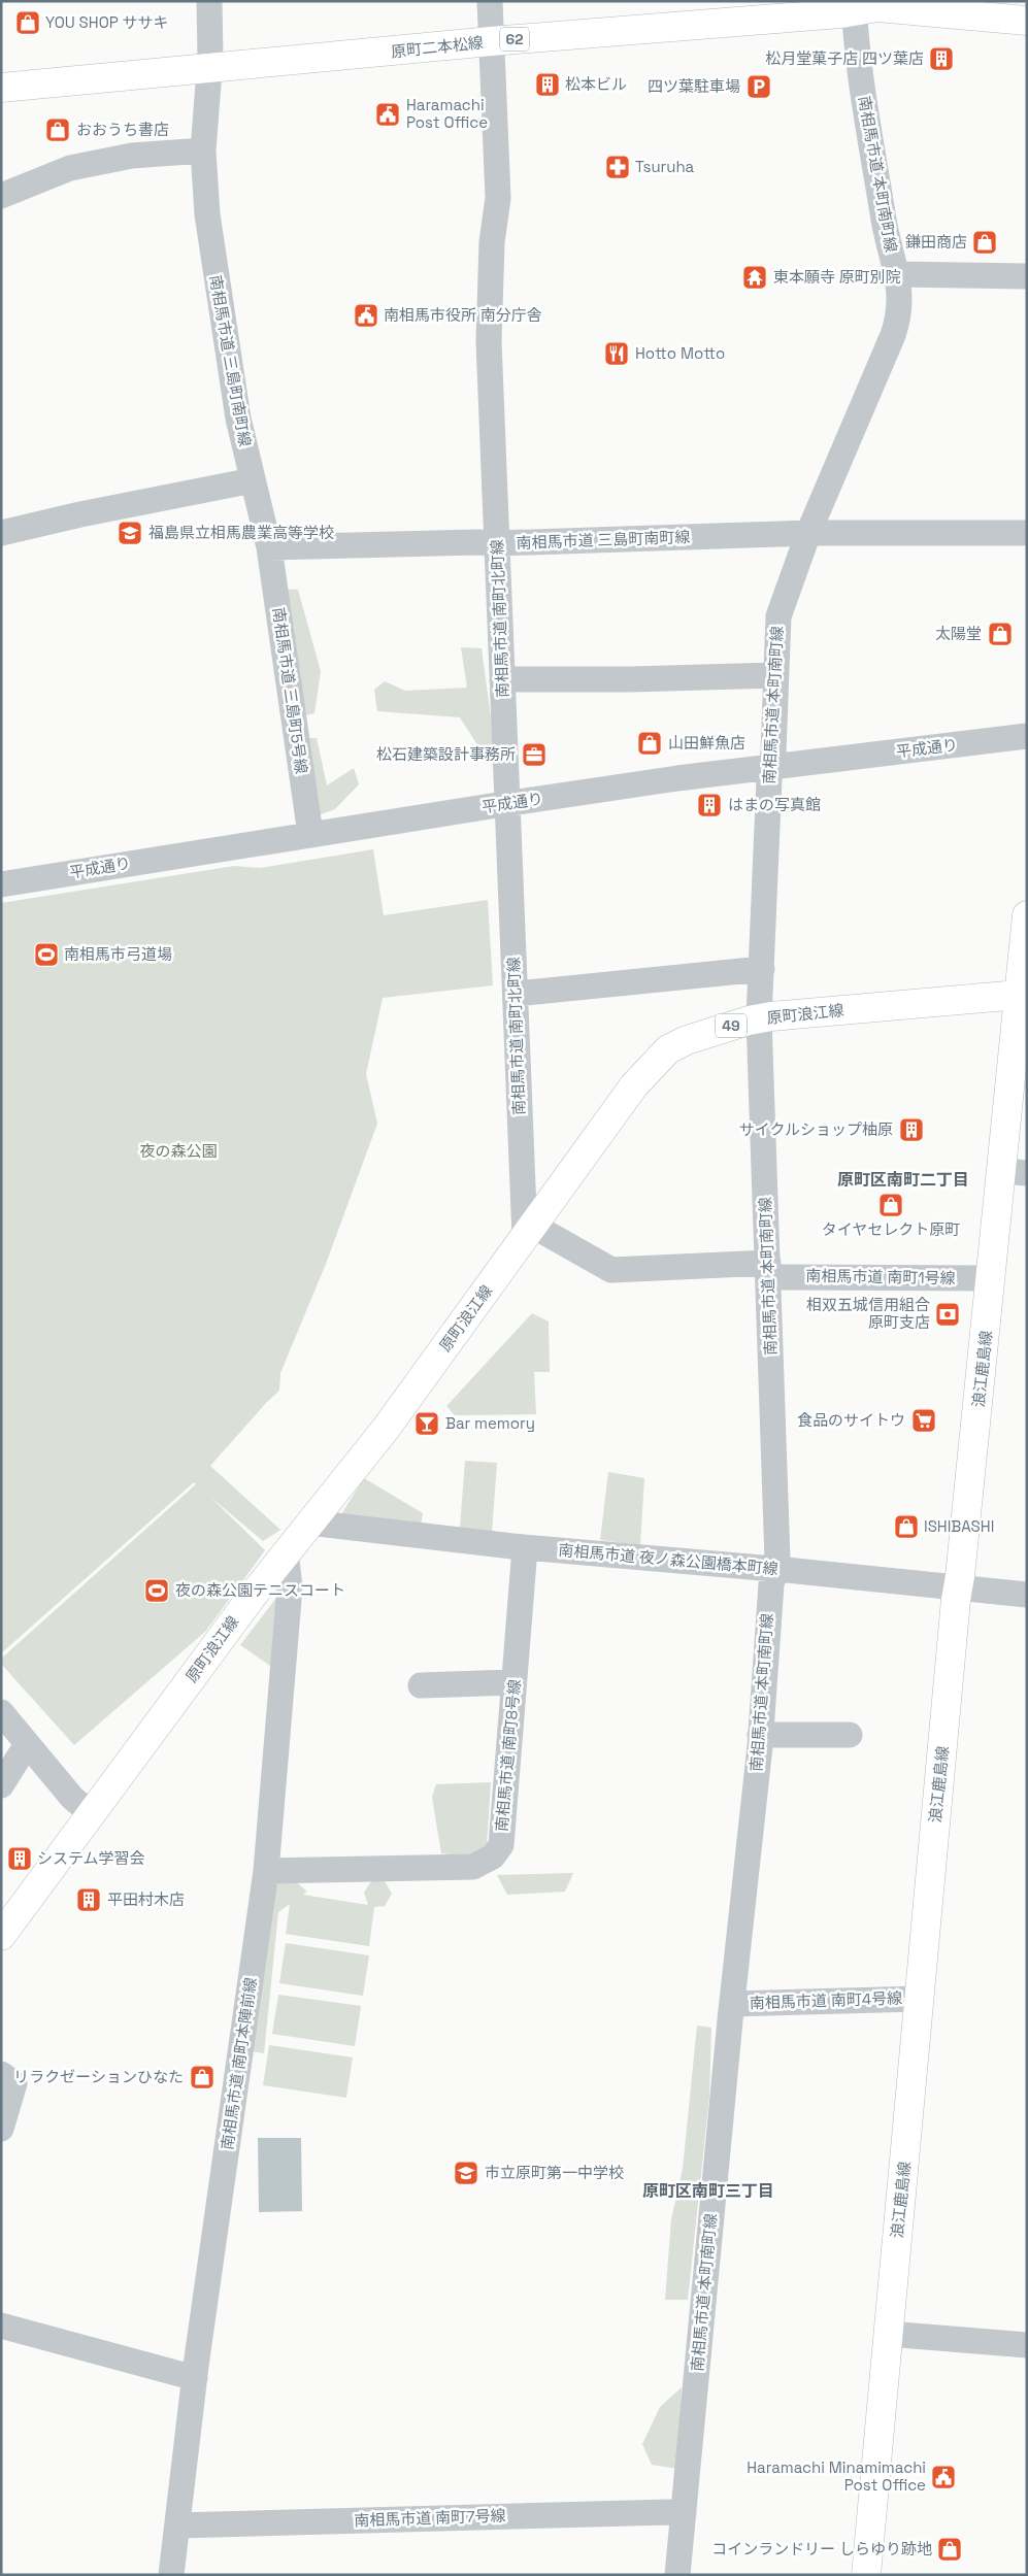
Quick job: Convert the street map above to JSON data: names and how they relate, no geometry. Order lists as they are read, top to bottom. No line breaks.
{"streets":{"main road":["62","原町二本松線","原町浪江線","49","浪江鹿島線"],"street":["南相馬市道 本町南町線","南相馬市道 三島町南町線","南相馬市道 南町北町線","南相馬市道 三島町5号線","平成通り","南相馬市道 南町1号線","南相馬市道 夜ノ森公園橋本町線","南相馬市道 南町8号線","南相馬市道 南町4号線","南相馬市道 南町本陣前線","南相馬市道 南町7号線"]},"crossings":[["原町二本松線","南相馬市道 本町南町線"],["原町二本松線","南相馬市道 三島町南町線"],["原町二本松線","南相馬市道 南町北町線"],["南相馬市道 本町南町線","南相馬市道 三島町南町線"],["南相馬市道 本町南町線","平成通り"],["南相馬市道 本町南町線","原町浪江線"],["南相馬市道 本町南町線","南相馬市道 南町1号線"],["南相馬市道 本町南町線","南相馬市道 夜ノ森公園橋本町線"],["南相馬市道 本町南町線","南相馬市道 南町4号線"],["南相馬市道 本町南町線","南相馬市道 南町7号線"],["南相馬市道 三島町南町線","南相馬市道 南町北町線"],["南相馬市道 三島町南町線","南相馬市道 三島町5号線"],["南相馬市道 南町北町線","平成通り"],["南相馬市道 南町北町線","原町浪江線"],["南相馬市道 南町北町線","南相馬市道 南町1号線"],["南相馬市道 三島町5号線","平成通り"],["原町浪江線","南相馬市道 南町1号線"],["原町浪江線","浪江鹿島線"],["原町浪江線","南相馬市道 夜ノ森公園橋本町線"],["原町浪江線","南相馬市道 南町本陣前線"],["南相馬市道 南町1号線","浪江鹿島線"],["浪江鹿島線","南相馬市道 夜ノ森公園橋本町線"],["浪江鹿島線","南相馬市道 南町4号線"],["南相馬市道 夜ノ森公園橋本町線","南相馬市道 南町8号線"],["南相馬市道 南町8号線","南相馬市道 南町本陣前線"],["南相馬市道 南町本陣前線","南相馬市道 南町7号線"]],"districts":["原町区南町二丁目","原町区南町三丁目"],"parks":["夜の森公園"],"places":{"shop":["YOU SHOP ササキ","おおうち書店","鎌田商店","太陽堂","山田鮮魚店","タイヤセレクト原町","ISHIBASHI","リラクゼーションひなた","コインランドリー しらゆり跡地"],"building":["松月堂菓子店 四ツ葉店","松本ビル","はまの写真館","サイクルショップ柚原","システム学習会","平田村木店"],"parking":["四ツ葉駐車場"],"public building":["Haramachi Post Office","南相馬市役所 南分庁舎","Haramachi Minamimachi Post Office"],"pharmacy":["Tsuruha"],"temple":["東本願寺 原町別院"],"restaurant":["Hotto Motto"],"school or university":["福島県立相馬農業高等学校","市立原町第一中学校"],"office":["松石建築設計事務所"],"sports":["南相馬市弓道場","夜の森公園テニスコート"],"bank":["相双五城信用組合 原町支店"],"supermarket":["食品のサイトウ"],"bar":["Bar memory"]}}
